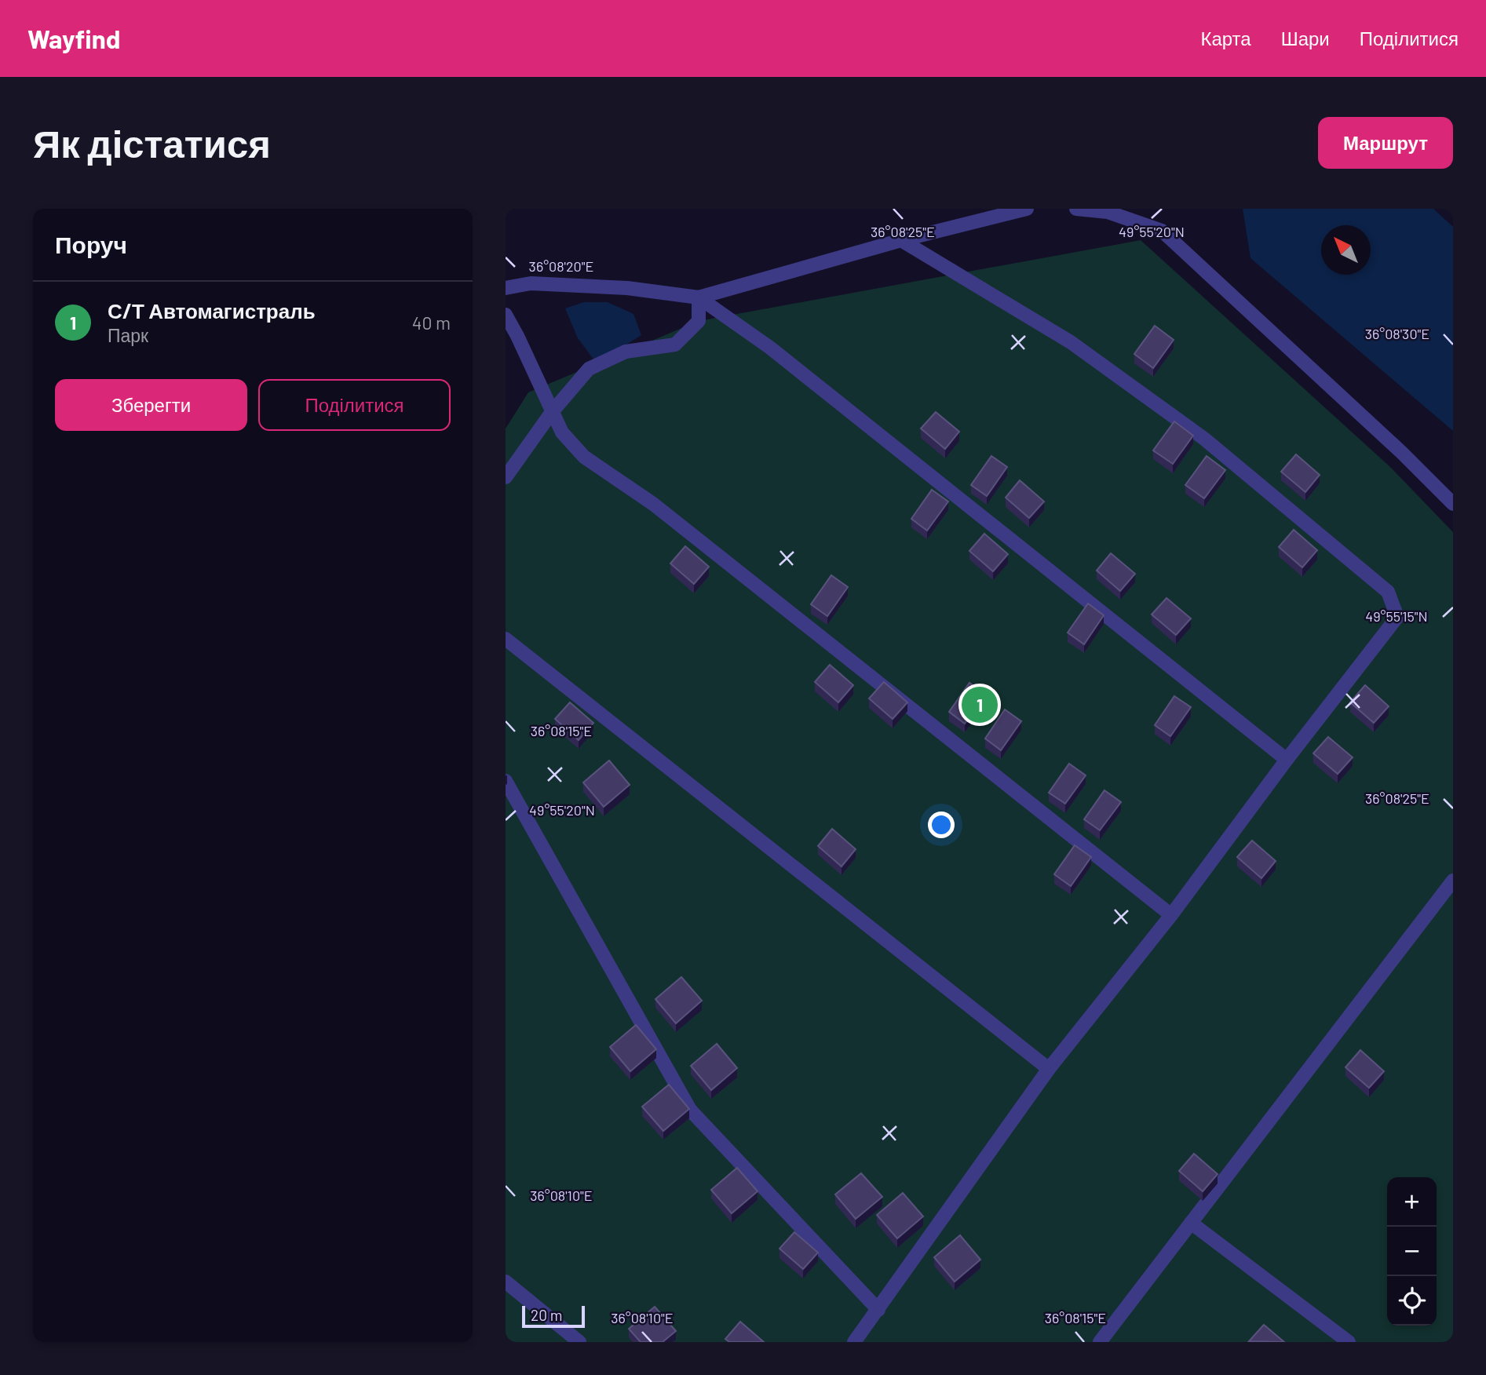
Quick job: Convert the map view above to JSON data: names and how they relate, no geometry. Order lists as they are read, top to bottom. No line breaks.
{"scale_bar":"20 m","north":"top left","page":{"header":"Wayfind","nav":["Карта","Шари","Поділитися"],"buttons":["Маршрут",["Зберегти","Поділитися"]],"title":"Як дістатися","heading":"Поруч","list":[{"mark":"1","name":"С/Т Автомагистраль","note":"Парк","value":"40 m"}],"pins":"1","map_buttons":["+","−"],"scale":"20 m"},"coordinates":["49°55'20\"N","36°08'25\"E","36°08'20\"E","36°08'30\"E","49°55'15\"N","36°08'15\"E","36°08'10\"E"]}
